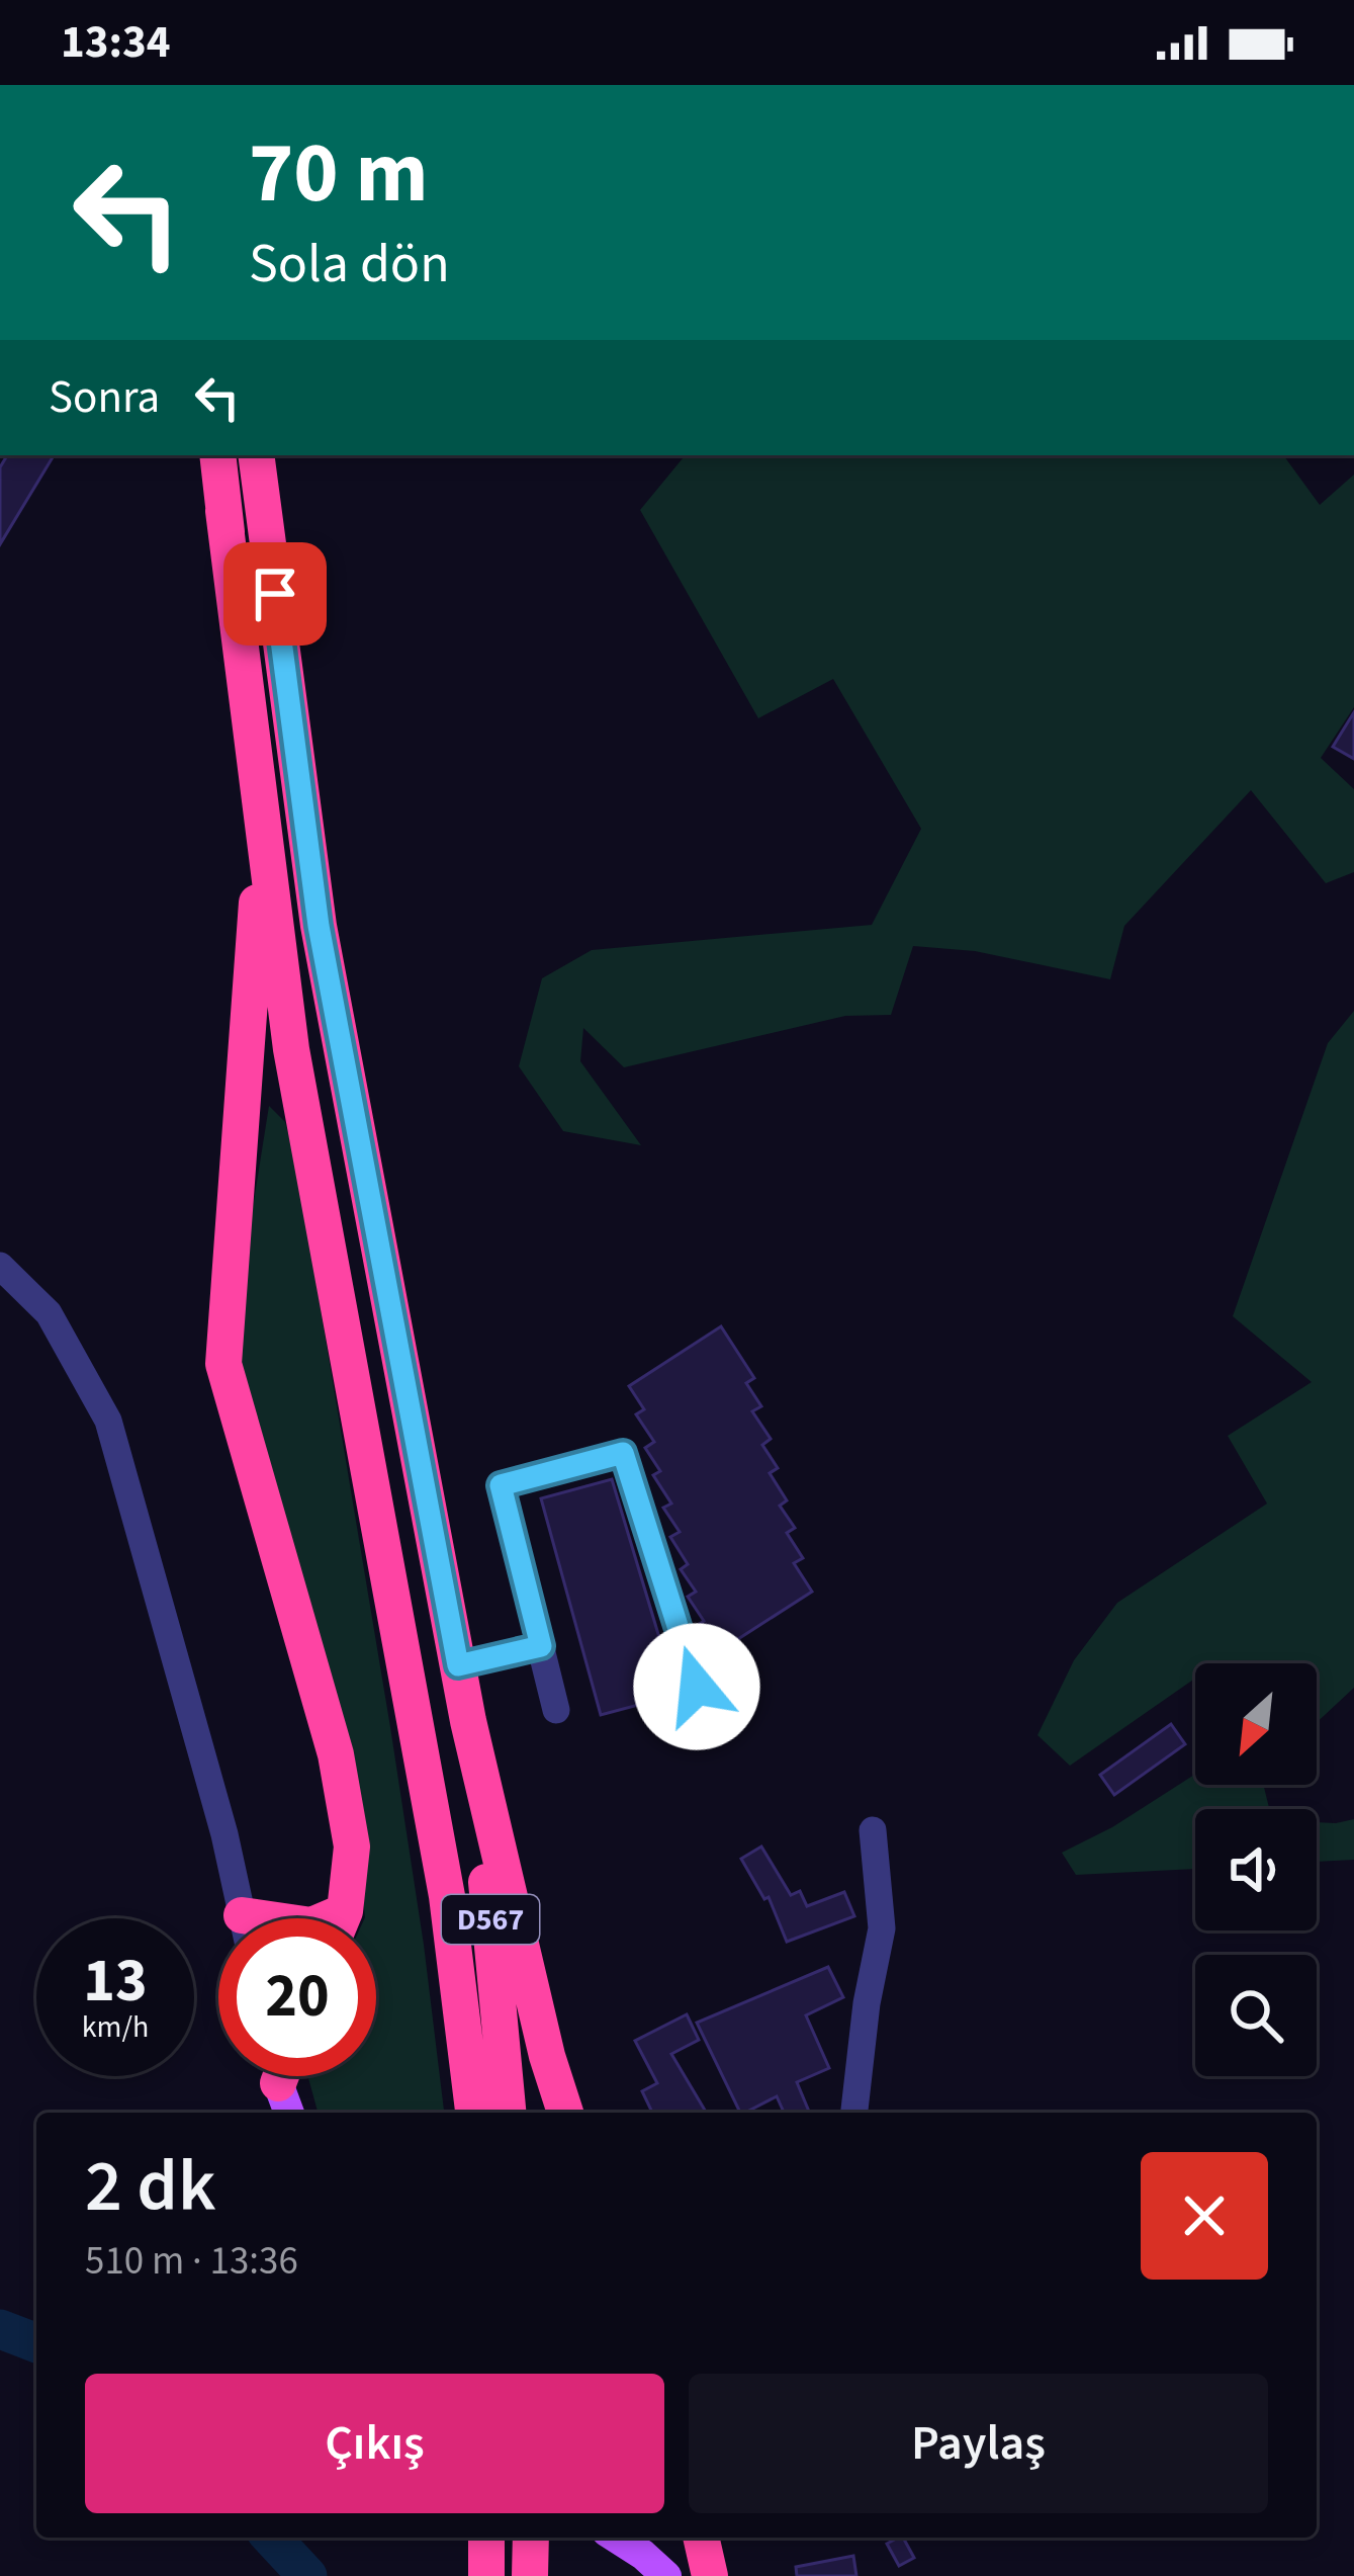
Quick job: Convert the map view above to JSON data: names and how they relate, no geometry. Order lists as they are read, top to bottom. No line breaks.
{"streets":{"highway":["D567"]},"north":"bottom left","page":{"status":"13:34","turn":["70 m","Sola dön"],"then":"Sonra","speed":"13 km/h","limit":"20","heading":["2 dk","510 m · 13:36"],"buttons":["Çıkış","Paylaş"]}}
